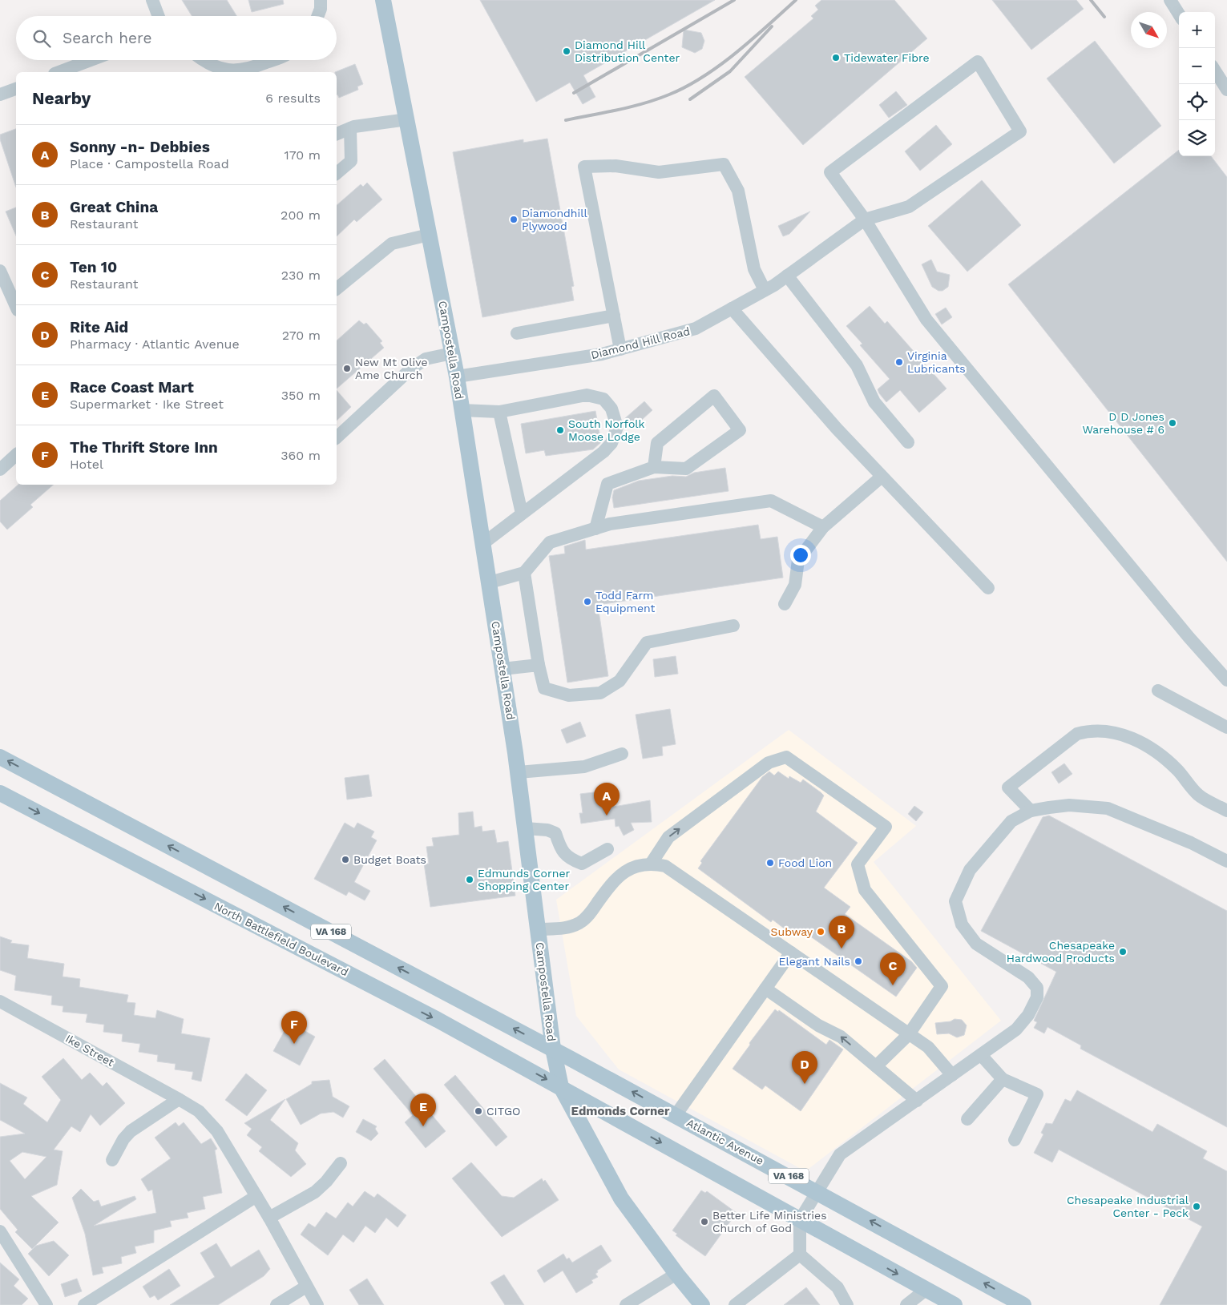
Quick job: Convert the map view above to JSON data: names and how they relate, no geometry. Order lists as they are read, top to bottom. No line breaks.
{"streets":{"main road":["Campostella Road","VA 168","North Battlefield Boulevard","Atlantic Avenue"],"street":["Diamond Hill Road","Ike Street"]},"crossings":[["Diamond Hill Road","Campostella Road"],["Campostella Road","VA 168"],["Campostella Road","North Battlefield Boulevard"],["Campostella Road","Atlantic Avenue"],["VA 168","North Battlefield Boulevard"],["VA 168","Atlantic Avenue"]],"districts":["Edmonds Corner"],"places":["Diamond Hill Distribution Center","Tidewater Fibre","Diamondhill Plywood","Virginia Lubricants","New Mt Olive Ame Church","D D Jones Warehouse # 6","South Norfolk Moose Lodge","Todd Farm Equipment","Budget Boats","Food Lion","Edmunds Corner Shopping Center","Subway","Chesapeake Hardwood Products","Elegant Nails","CITGO","Chesapeake Industrial Center - Peck","Better Life Ministries Church of God"],"north":"bottom right","page":{"map_buttons":["+","−"],"search":"Search here","heading":["Nearby","6 results"],"list":[{"mark":"A","name":"Sonny -n- Debbies","note":"Place · Campostella Road","value":"170 m"},{"mark":"B","name":"Great China","note":"Restaurant","value":"200 m"},{"mark":"C","name":"Ten 10","note":"Restaurant","value":"230 m"},{"mark":"D","name":"Rite Aid","note":"Pharmacy · Atlantic Avenue","value":"270 m"},{"mark":"E","name":"Race Coast Mart","note":"Supermarket · Ike Street","value":"350 m"},{"mark":"F","name":"The Thrift Store Inn","note":"Hotel","value":"360 m"}],"pins":["A","B","C","F","D","E"]}}
